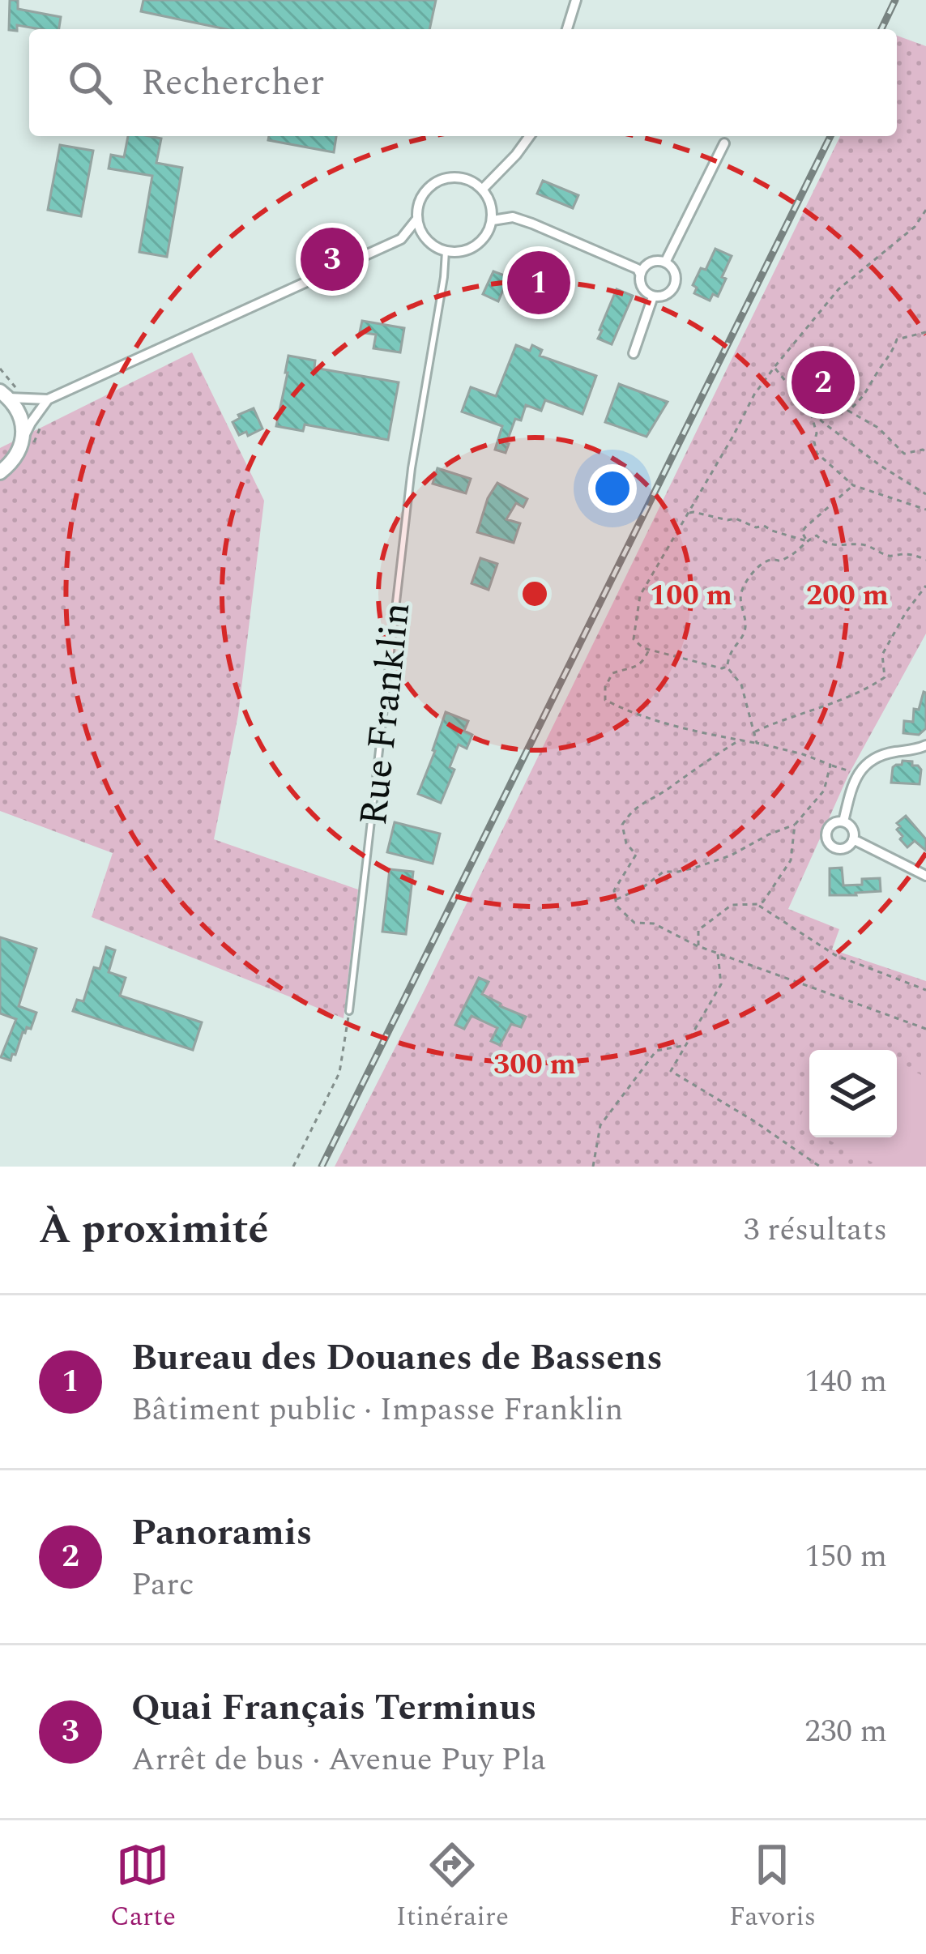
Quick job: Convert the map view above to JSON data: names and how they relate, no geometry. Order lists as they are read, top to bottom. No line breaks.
{"streets":{"lane":["Rue Franklin"]},"page":{"search":"Rechercher","pins":["3","1","2"],"heading":["À proximité","3 résultats"],"list":[{"mark":"1","name":"Bureau des Douanes de Bassens","note":"Bâtiment public · Impasse Franklin","value":"140 m"},{"mark":"2","name":"Panoramis","note":"Parc","value":"150 m"},{"mark":"3","name":"Quai Français Terminus","note":"Arrêt de bus · Avenue Puy Pla","value":"230 m"}],"nav":["Carte","Itinéraire","Favoris"]},"rings":["100 m","200 m","300 m"]}
